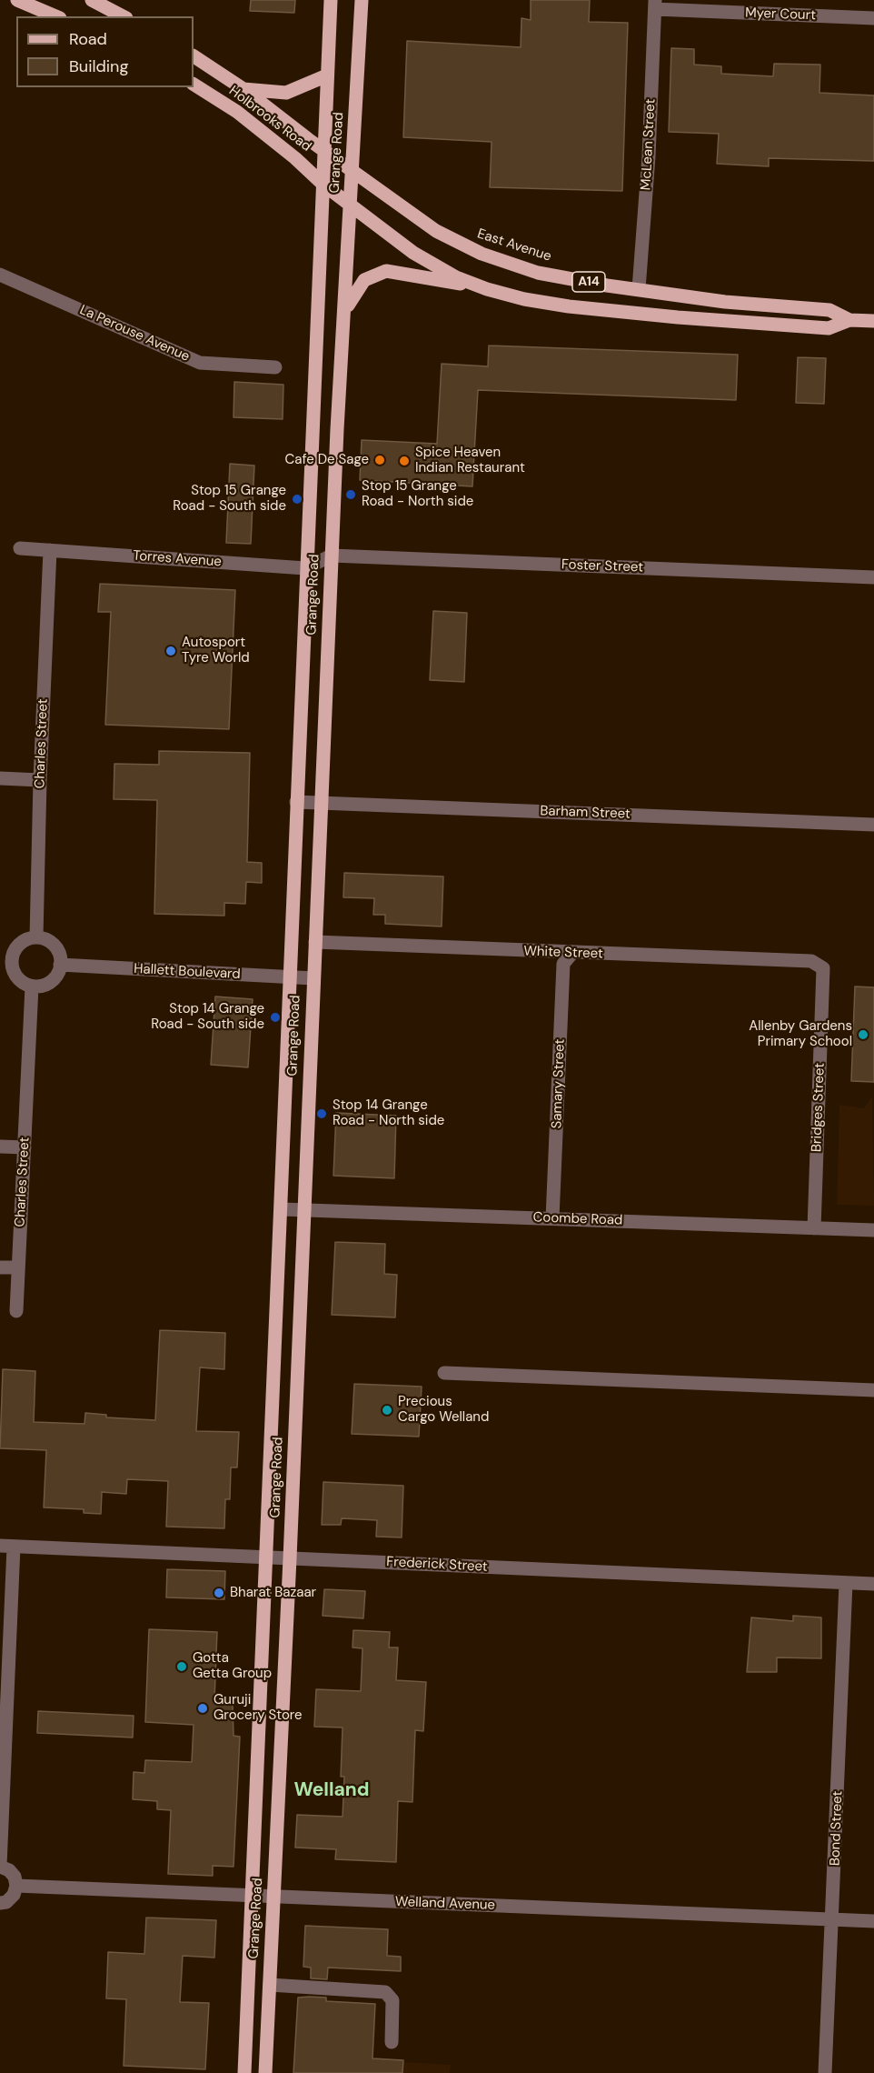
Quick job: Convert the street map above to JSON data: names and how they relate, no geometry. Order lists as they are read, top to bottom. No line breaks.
{"streets":{"main road":["Holbrooks Road","Grange Road","East Avenue","A14"],"street":["Myer Court","McLean Street","La Perouse Avenue","Torres Avenue","Foster Street","Charles Street","Barham Street","White Street","Hallett Boulevard","Samary Street","Bridges Street","Coombe Road","Frederick Street","Bond Street","Welland Avenue"]},"crossings":[["Myer Court","McLean Street"],["Holbrooks Road","Grange Road"],["Holbrooks Road","East Avenue"],["McLean Street","East Avenue"],["Grange Road","East Avenue"],["Grange Road","Torres Avenue"],["Grange Road","Foster Street"],["Grange Road","Barham Street"],["Grange Road","White Street"],["Grange Road","Hallett Boulevard"],["Grange Road","Coombe Road"],["Grange Road","Frederick Street"],["Grange Road","Welland Avenue"],["Torres Avenue","Foster Street"],["Torres Avenue","Charles Street"],["Charles Street","Hallett Boulevard"],["White Street","Samary Street"],["White Street","Bridges Street"],["Samary Street","Coombe Road"],["Bridges Street","Coombe Road"],["Frederick Street","Bond Street"],["Bond Street","Welland Avenue"]],"districts":["Welland"],"places":["Cafe De Sage","Spice Heaven Indian Restaurant","Stop 15 Grange Road - North side","Stop 15 Grange Road - South side","Autosport Tyre World","Stop 14 Grange Road - South side","Allenby Gardens Primary School","Stop 14 Grange Road - North side","Precious Cargo Welland","Bharat Bazaar","Gotta Getta Group","Guruji Grocery Store"],"legend":["Road","Building"]}
